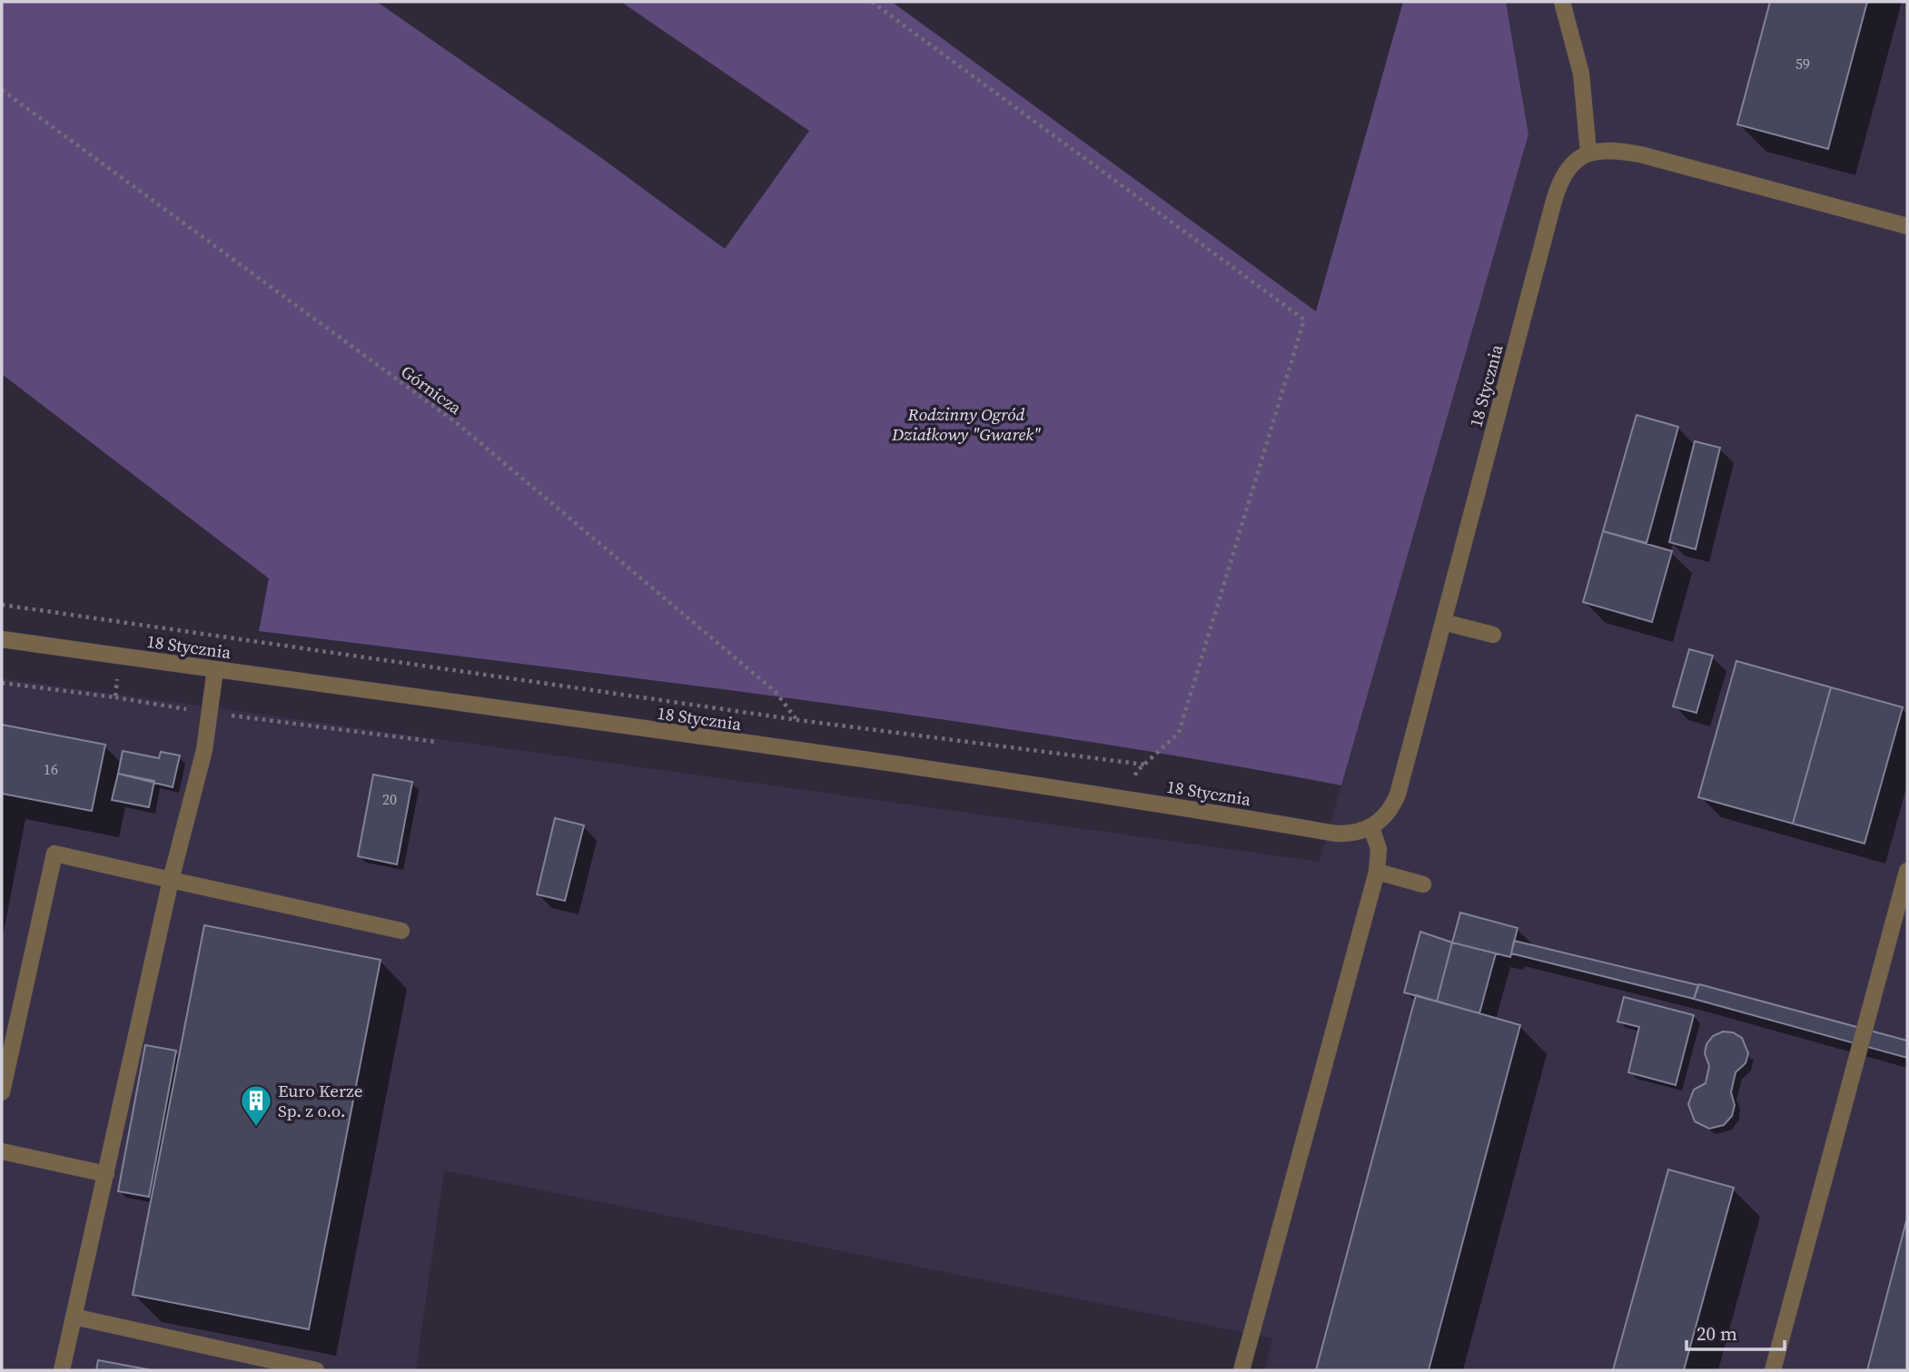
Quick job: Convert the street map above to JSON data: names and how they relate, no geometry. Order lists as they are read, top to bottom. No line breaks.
{"streets":{"street":["18 Stycznia"],"path":["Górnicza"]},"parks":["Rodzinny Ogród Działkowy \"Gwarek\""],"places":{"building":["Euro Kerze Sp. z o.o."]},"house_numbers":["59","16","20"],"scale_bar":"20 m"}
